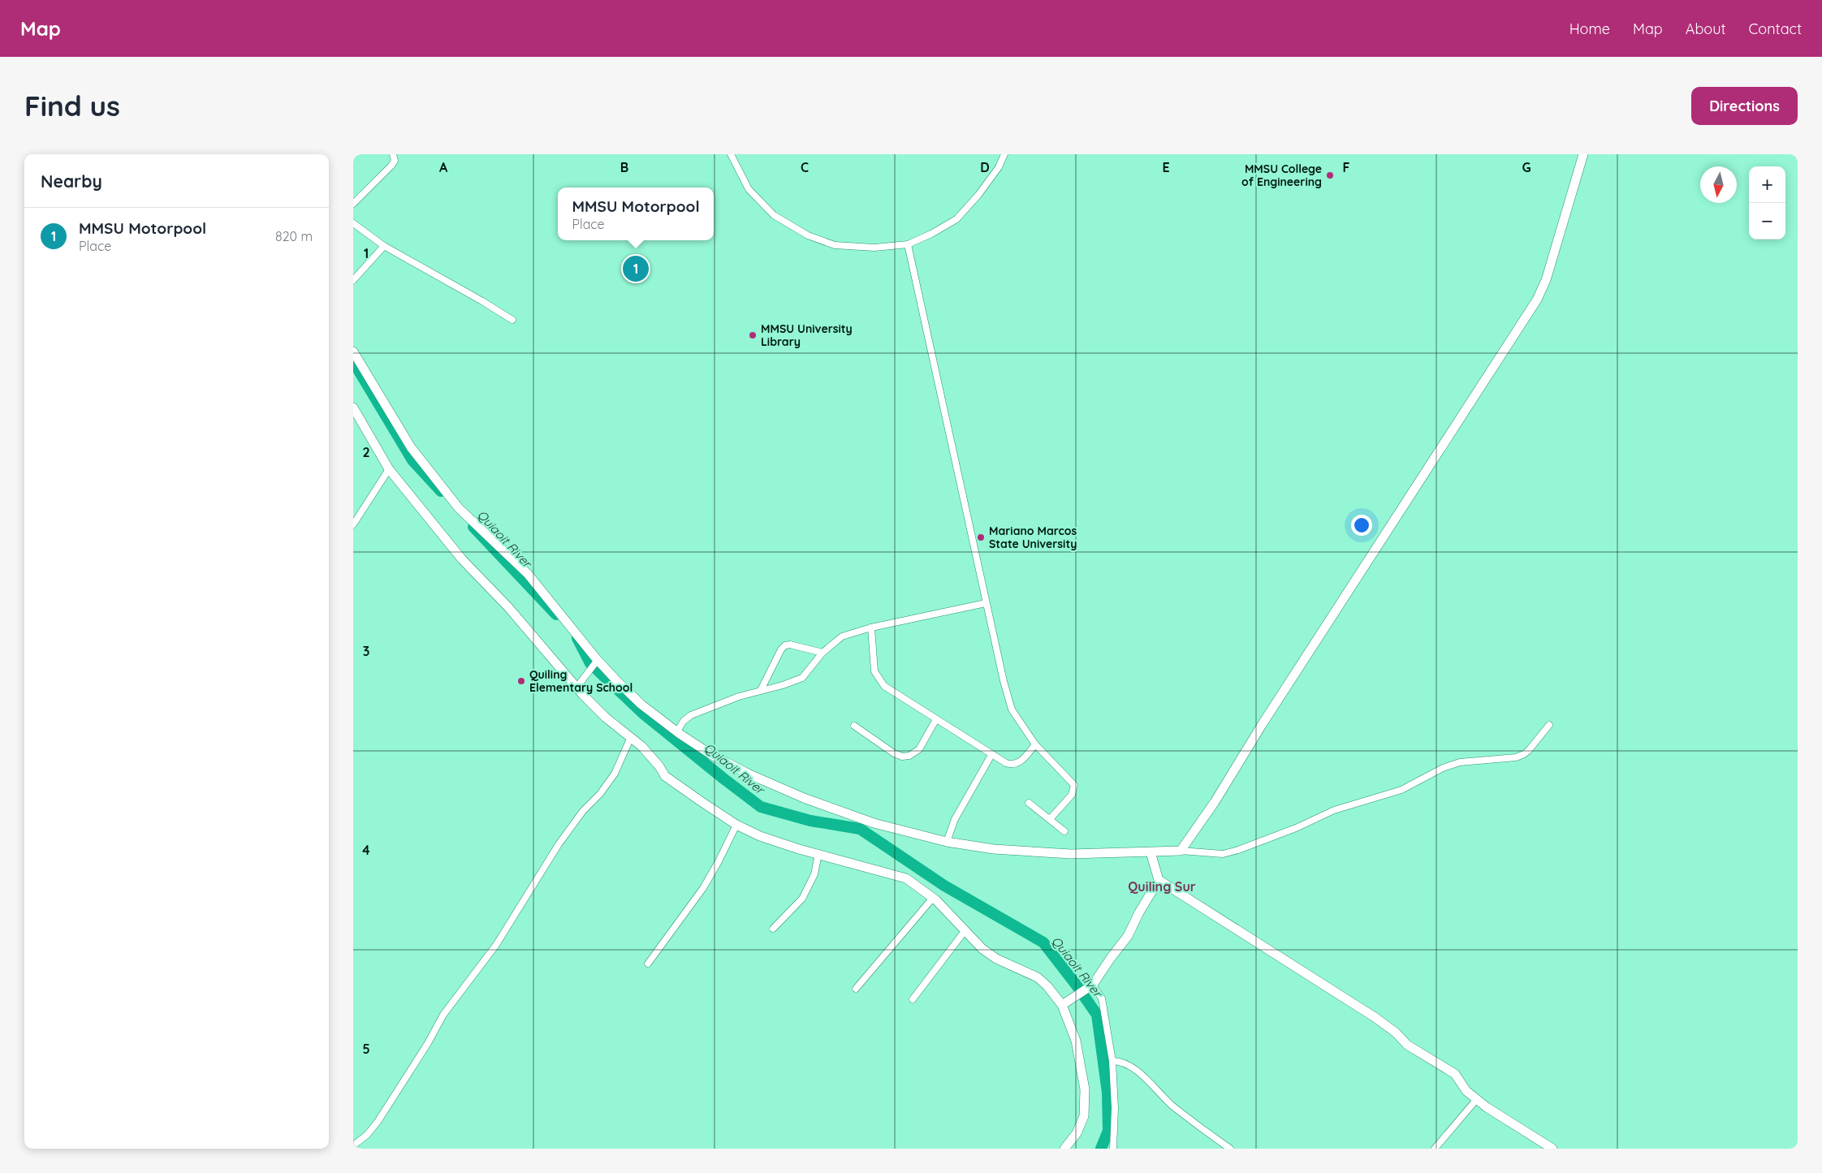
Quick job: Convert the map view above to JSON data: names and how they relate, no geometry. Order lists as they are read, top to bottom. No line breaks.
{"districts":["Quiling Sur"],"water":["Quiaoit River"],"places":["MMSU College of Engineering","MMSU University Library","Mariano Marcos State University","Quiling Elementary School"],"north":"bottom","page":{"header":"Map","nav":["Home","Map","About","Contact"],"buttons":"Directions","title":"Find us","heading":"Nearby","map_buttons":["+","−"],"popup":["MMSU Motorpool","Place"],"list":[{"mark":"1","name":"MMSU Motorpool","note":"Place","value":"820 m"}],"pins":"1"},"grid":{"columns":["A","B","C","D","E","F","G"],"rows":["1","2","3","4","5"]}}
